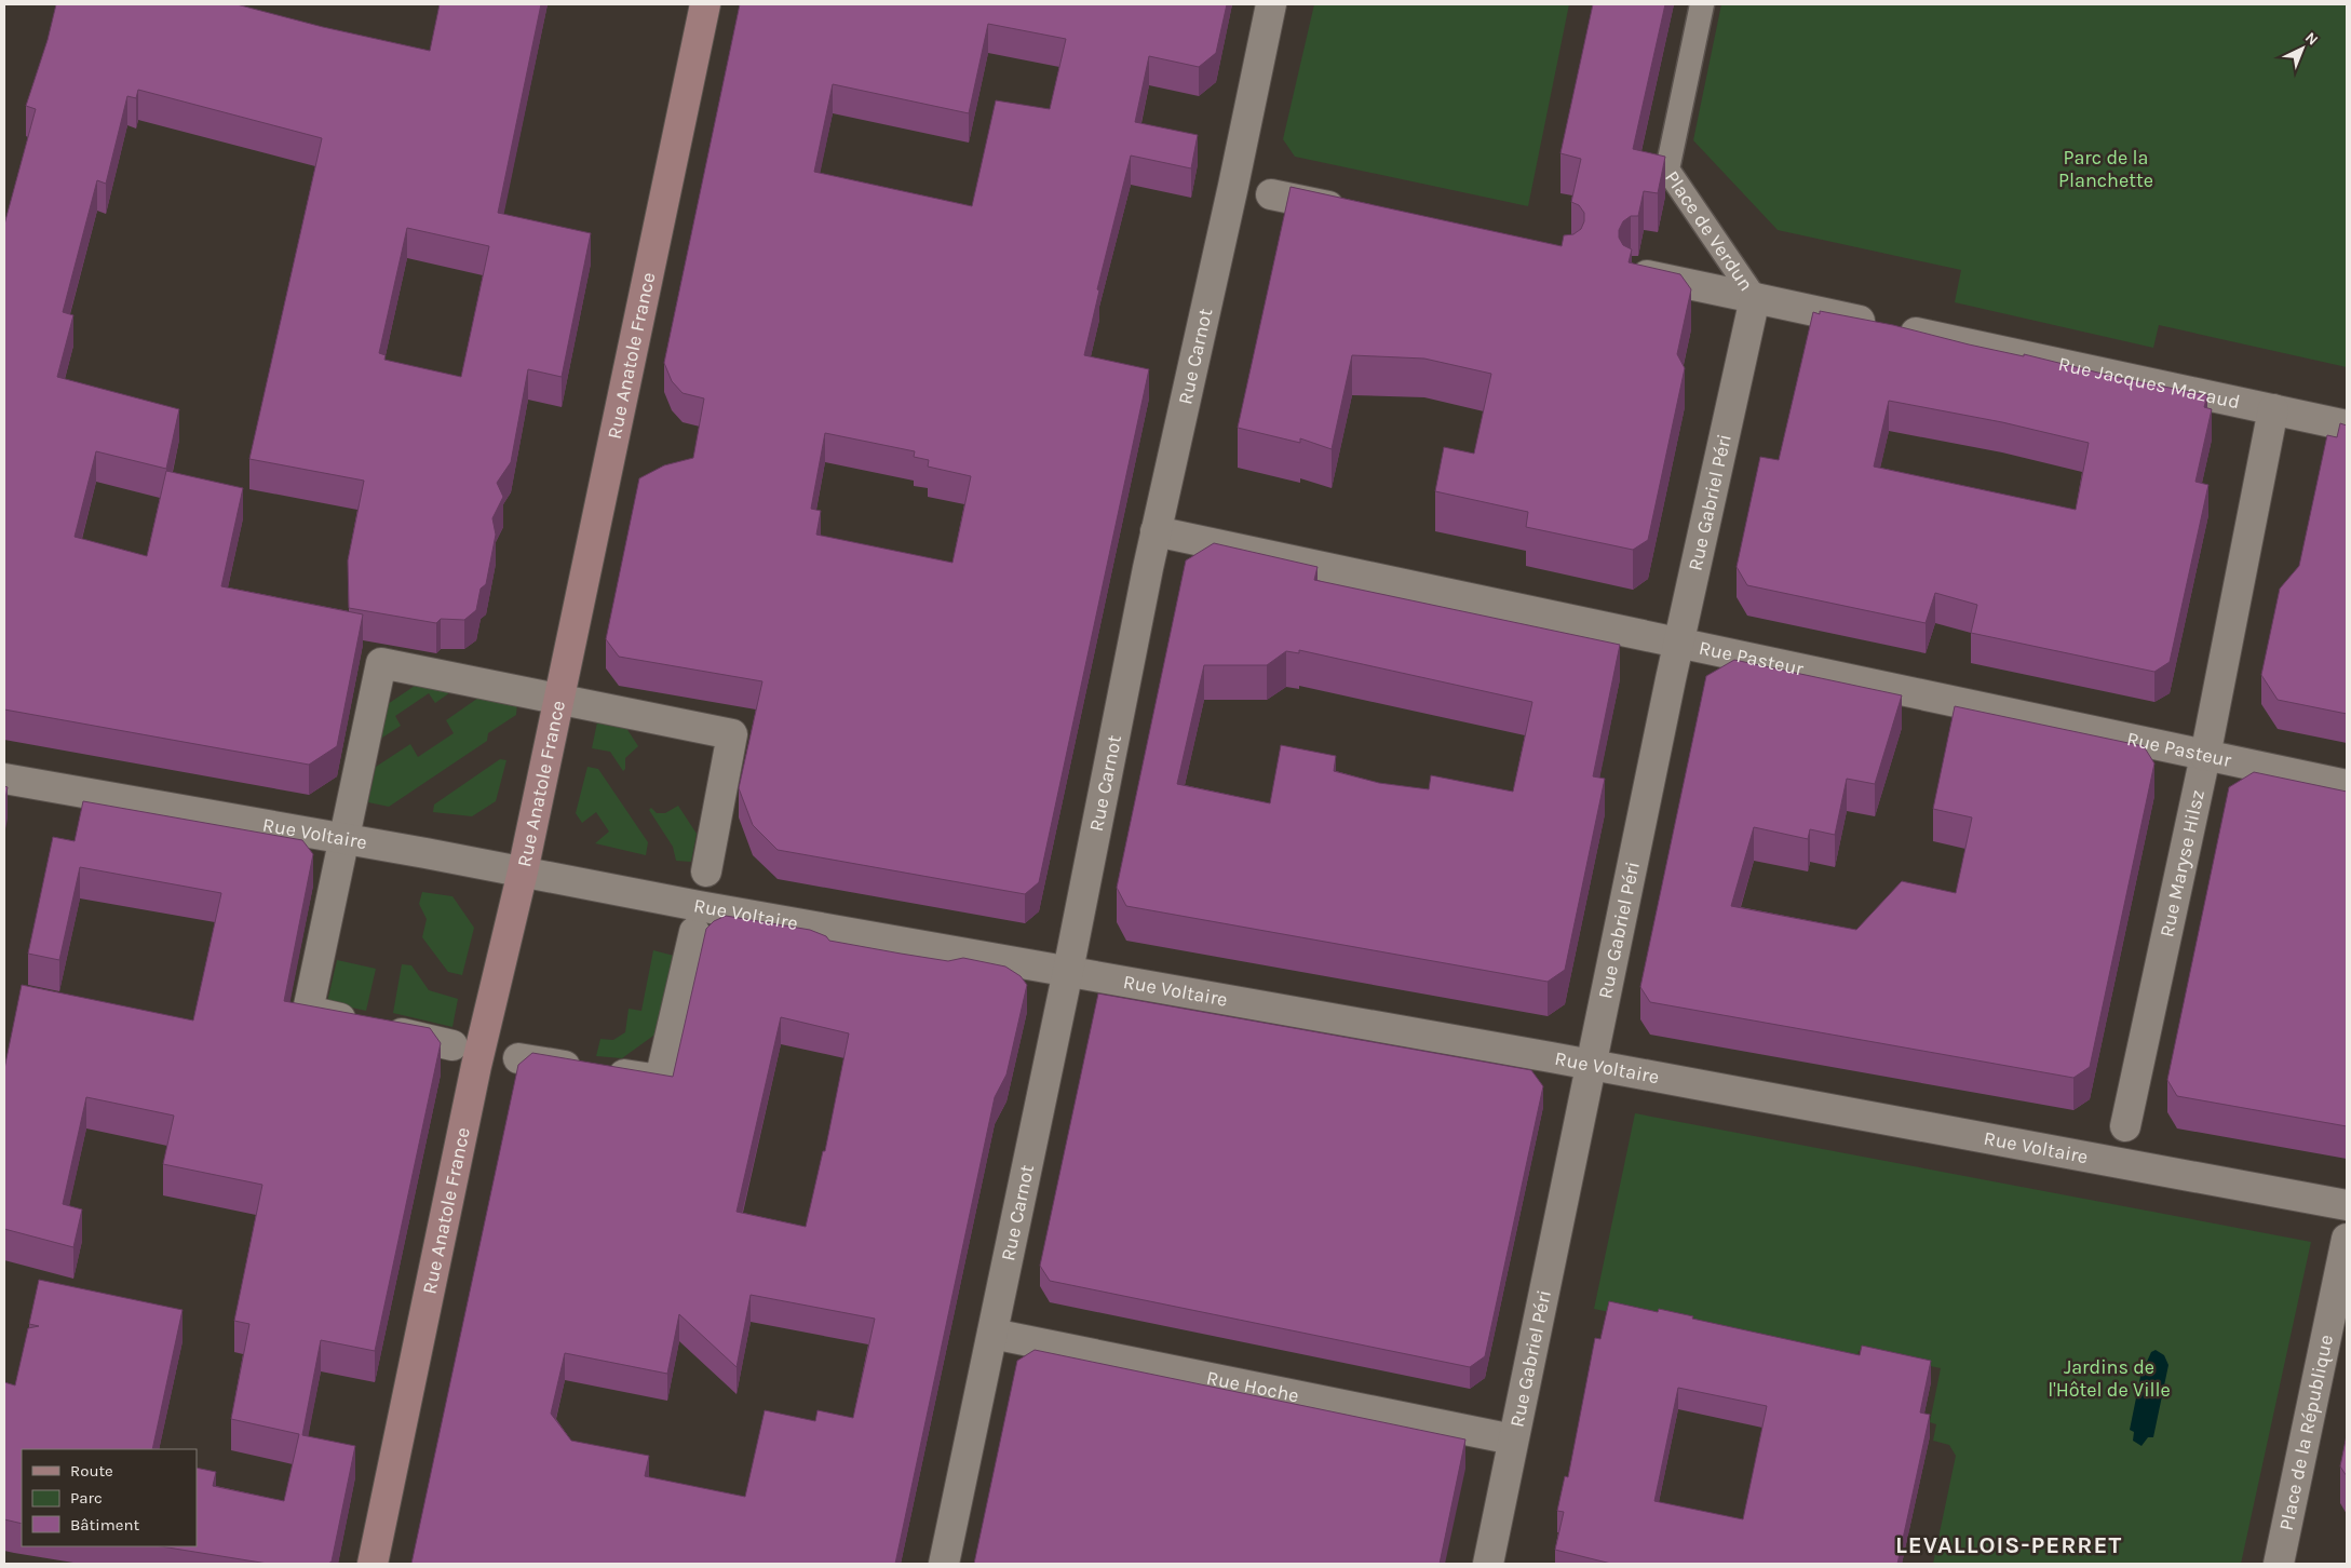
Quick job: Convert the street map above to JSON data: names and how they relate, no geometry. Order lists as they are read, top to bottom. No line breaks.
{"streets":{"main road":["Rue Anatole France"],"street":["Rue Carnot","Rue Jacques Mazaud","Rue Gabriel Péri","Rue Pasteur","Rue Voltaire","Rue Maryse Hilsz","Rue Hoche","Place de la République"],"lane":["Place de Verdun"]},"crossings":[["Place de Verdun","Rue Jacques Mazaud"],["Place de Verdun","Rue Gabriel Péri"],["Rue Carnot","Rue Pasteur"],["Rue Carnot","Rue Voltaire"],["Rue Carnot","Rue Hoche"],["Rue Anatole France","Rue Voltaire"],["Rue Jacques Mazaud","Rue Gabriel Péri"],["Rue Jacques Mazaud","Rue Maryse Hilsz"],["Rue Gabriel Péri","Rue Pasteur"],["Rue Gabriel Péri","Rue Voltaire"],["Rue Gabriel Péri","Rue Hoche"],["Rue Pasteur","Rue Maryse Hilsz"]],"districts":["LEVALLOIS-PERRET"],"parks":["Parc de la Planchette","Jardins de l'Hôtel de Ville"],"legend":["Route","Parc","Bâtiment"],"north":"top right"}
